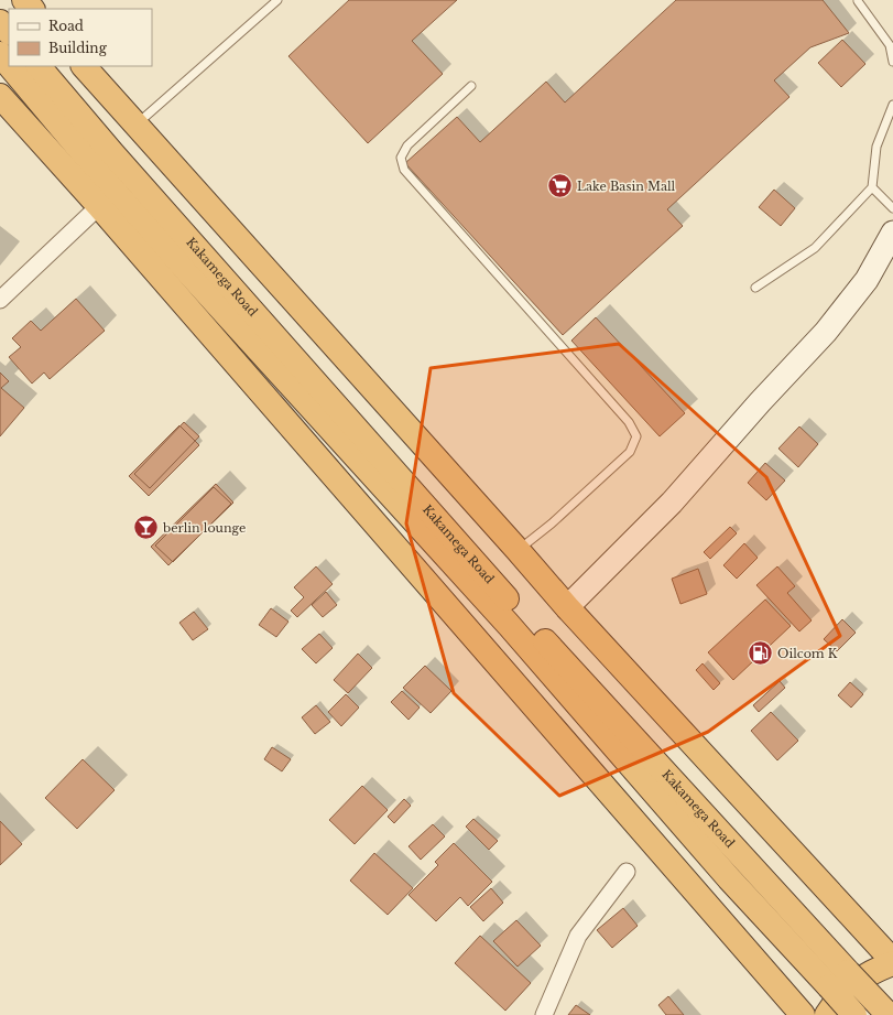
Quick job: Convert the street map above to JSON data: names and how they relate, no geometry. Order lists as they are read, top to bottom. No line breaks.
{"streets":{"highway":["Kakamega Road"]},"places":{"supermarket":["Lake Basin Mall"],"bar":["berlin lounge"],"fuel station":["Oilcom K"]},"legend":["Road","Building"]}
